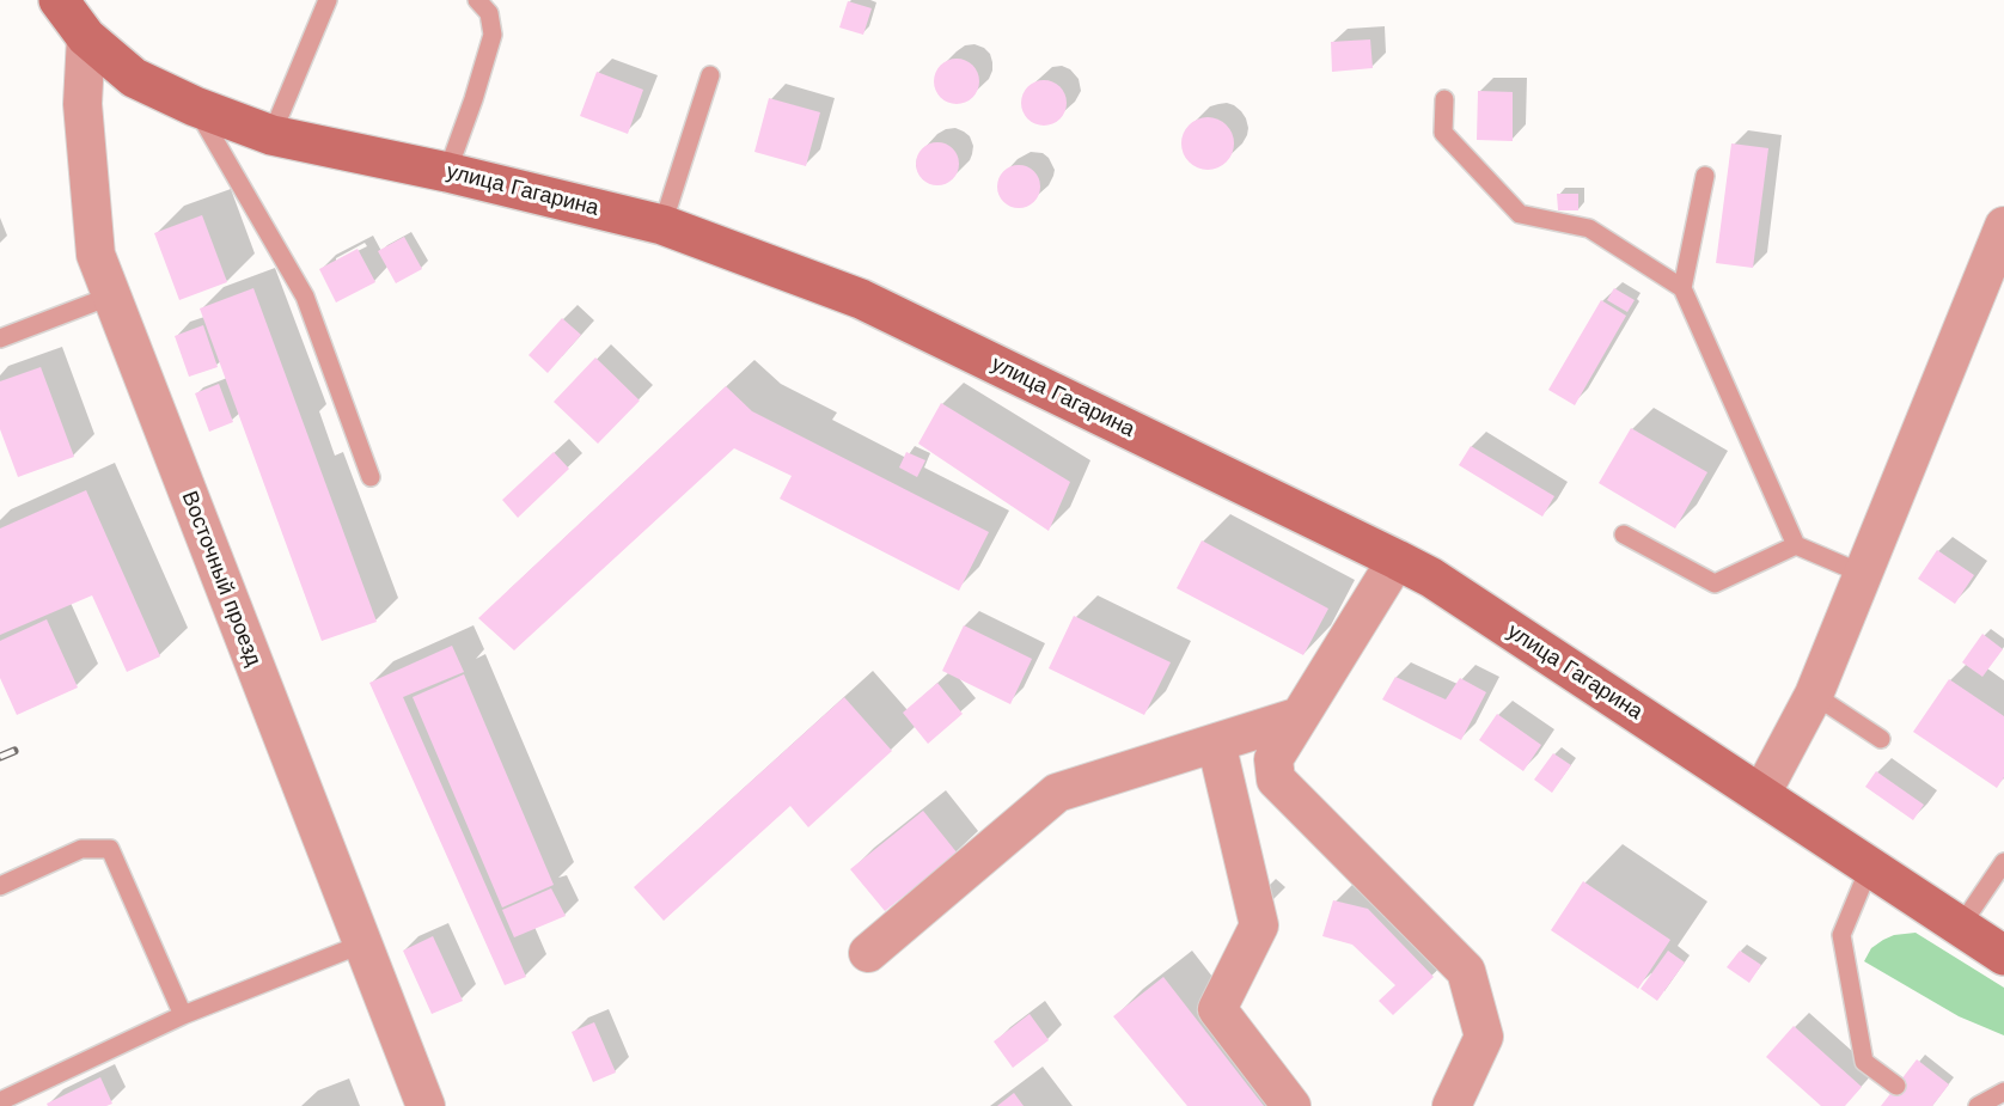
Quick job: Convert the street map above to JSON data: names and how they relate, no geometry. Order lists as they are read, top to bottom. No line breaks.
{"streets":{"main road":["улица Гагарина"],"street":["Восточный проезд"]},"crossings":[["улица Гагарина","Восточный проезд"]]}
